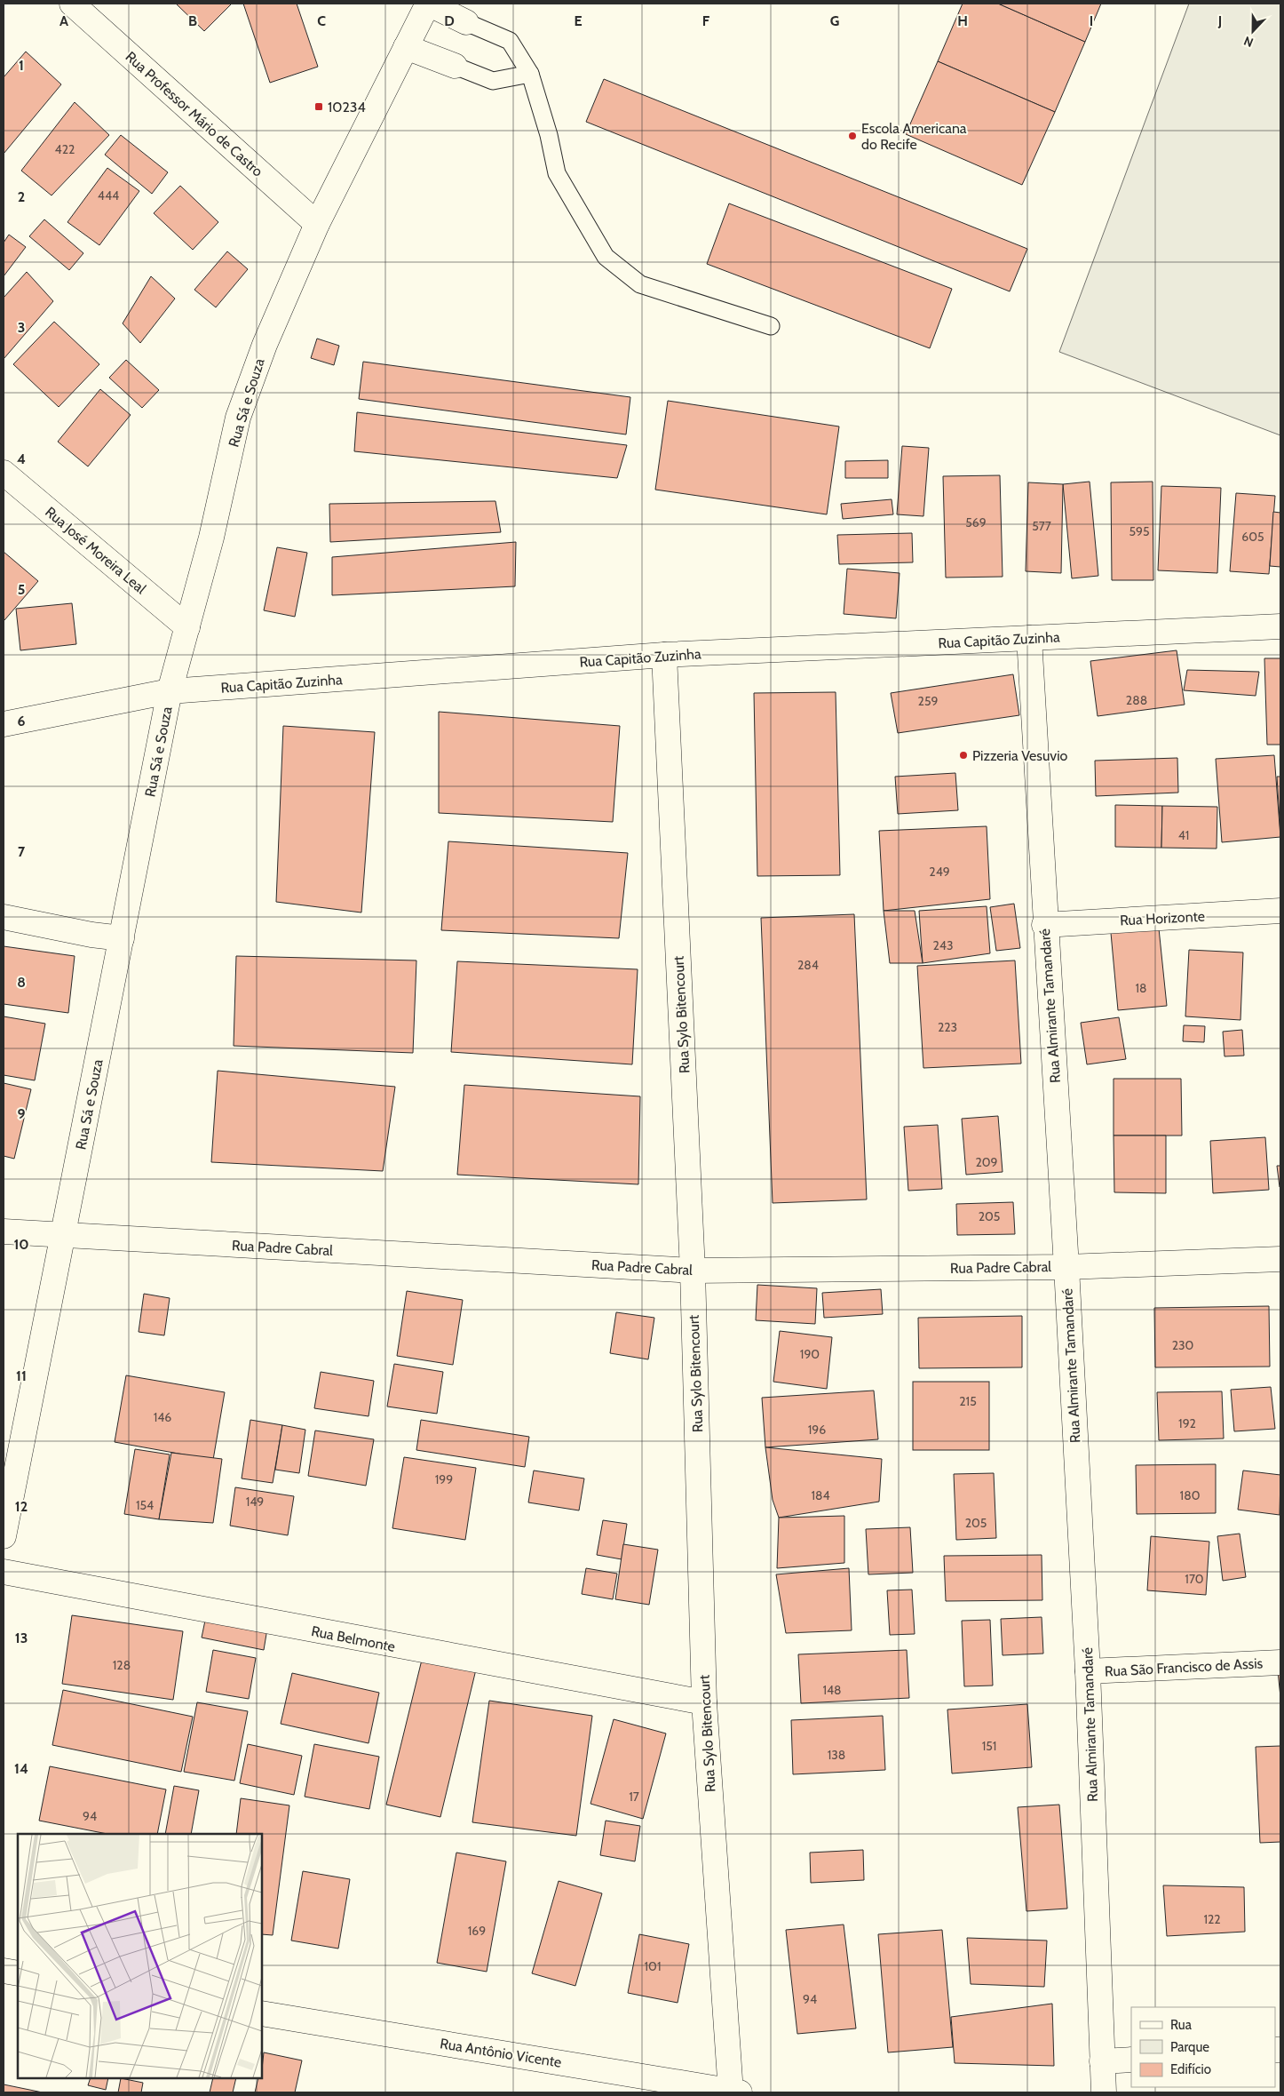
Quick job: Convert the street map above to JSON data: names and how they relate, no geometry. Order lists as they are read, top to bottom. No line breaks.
{"streets":{"street":["Rua Professor Mário de Castro","Rua Sá e Souza","Rua José Moreira Leal","Rua Capitão Zuzinha","Rua Horizonte","Rua Almirante Tamandaré","Rua Sylo Bitencourt","Rua Padre Cabral","Rua Belmonte","Rua São Francisco de Assis","Rua Antônio Vicente"]},"crossings":[["Rua Professor Mário de Castro","Rua Sá e Souza"],["Rua Sá e Souza","Rua José Moreira Leal"],["Rua Sá e Souza","Rua Capitão Zuzinha"],["Rua Sá e Souza","Rua Padre Cabral"],["Rua Capitão Zuzinha","Rua Almirante Tamandaré"],["Rua Capitão Zuzinha","Rua Sylo Bitencourt"],["Rua Horizonte","Rua Almirante Tamandaré"],["Rua Almirante Tamandaré","Rua Padre Cabral"],["Rua Almirante Tamandaré","Rua São Francisco de Assis"],["Rua Sylo Bitencourt","Rua Padre Cabral"],["Rua Sylo Bitencourt","Rua Belmonte"],["Rua Sylo Bitencourt","Rua Antônio Vicente"]],"places":{"transit":["10234"],"other":["Escola Americana do Recife","Pizzeria Vesuvio"]},"house_numbers":["422","444","569","577","595","605","288","259","41","249","243","284","18","223","209","205","230","190","215","146","192","196","199","184","180","149","154","205","170","128","148","151","138","17","94","122","169","101","94"],"legend":["Rua","Parque","Edifício"],"north":"bottom","grid":{"columns":["A","B","C","D","E","F","G","H","I","J"],"rows":["1","2","3","4","5","6","7","8","9","10","11","12","13","14"]}}
